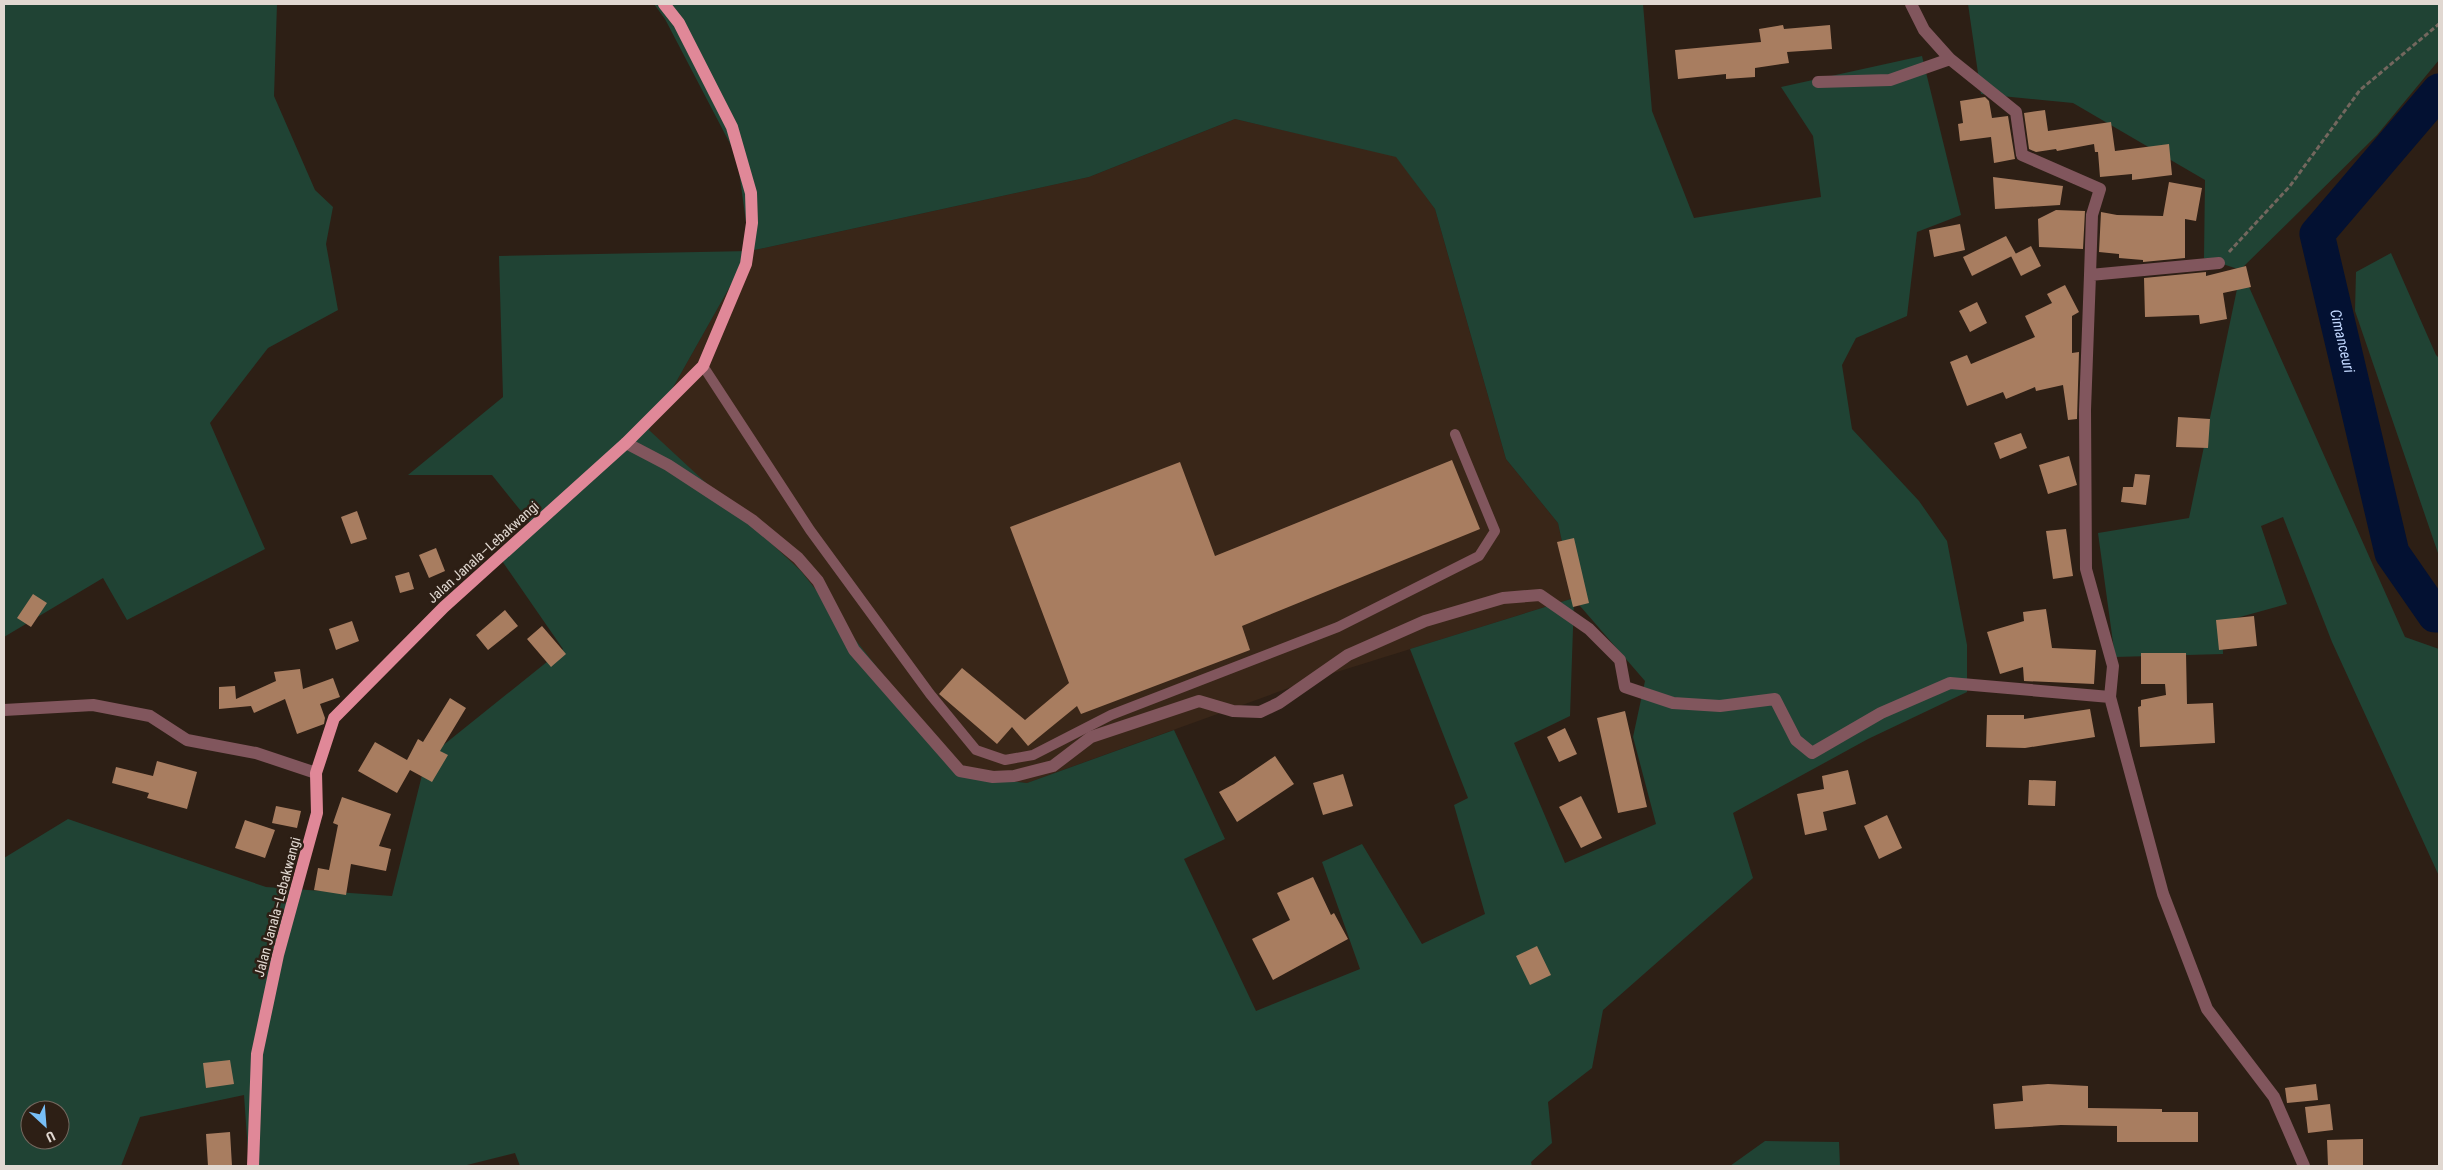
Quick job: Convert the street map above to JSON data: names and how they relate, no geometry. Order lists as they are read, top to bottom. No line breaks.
{"streets":{"main road":["Jalan Janala–Lebakwangi"]},"water":["Cimanceuri"],"north":"bottom right"}
